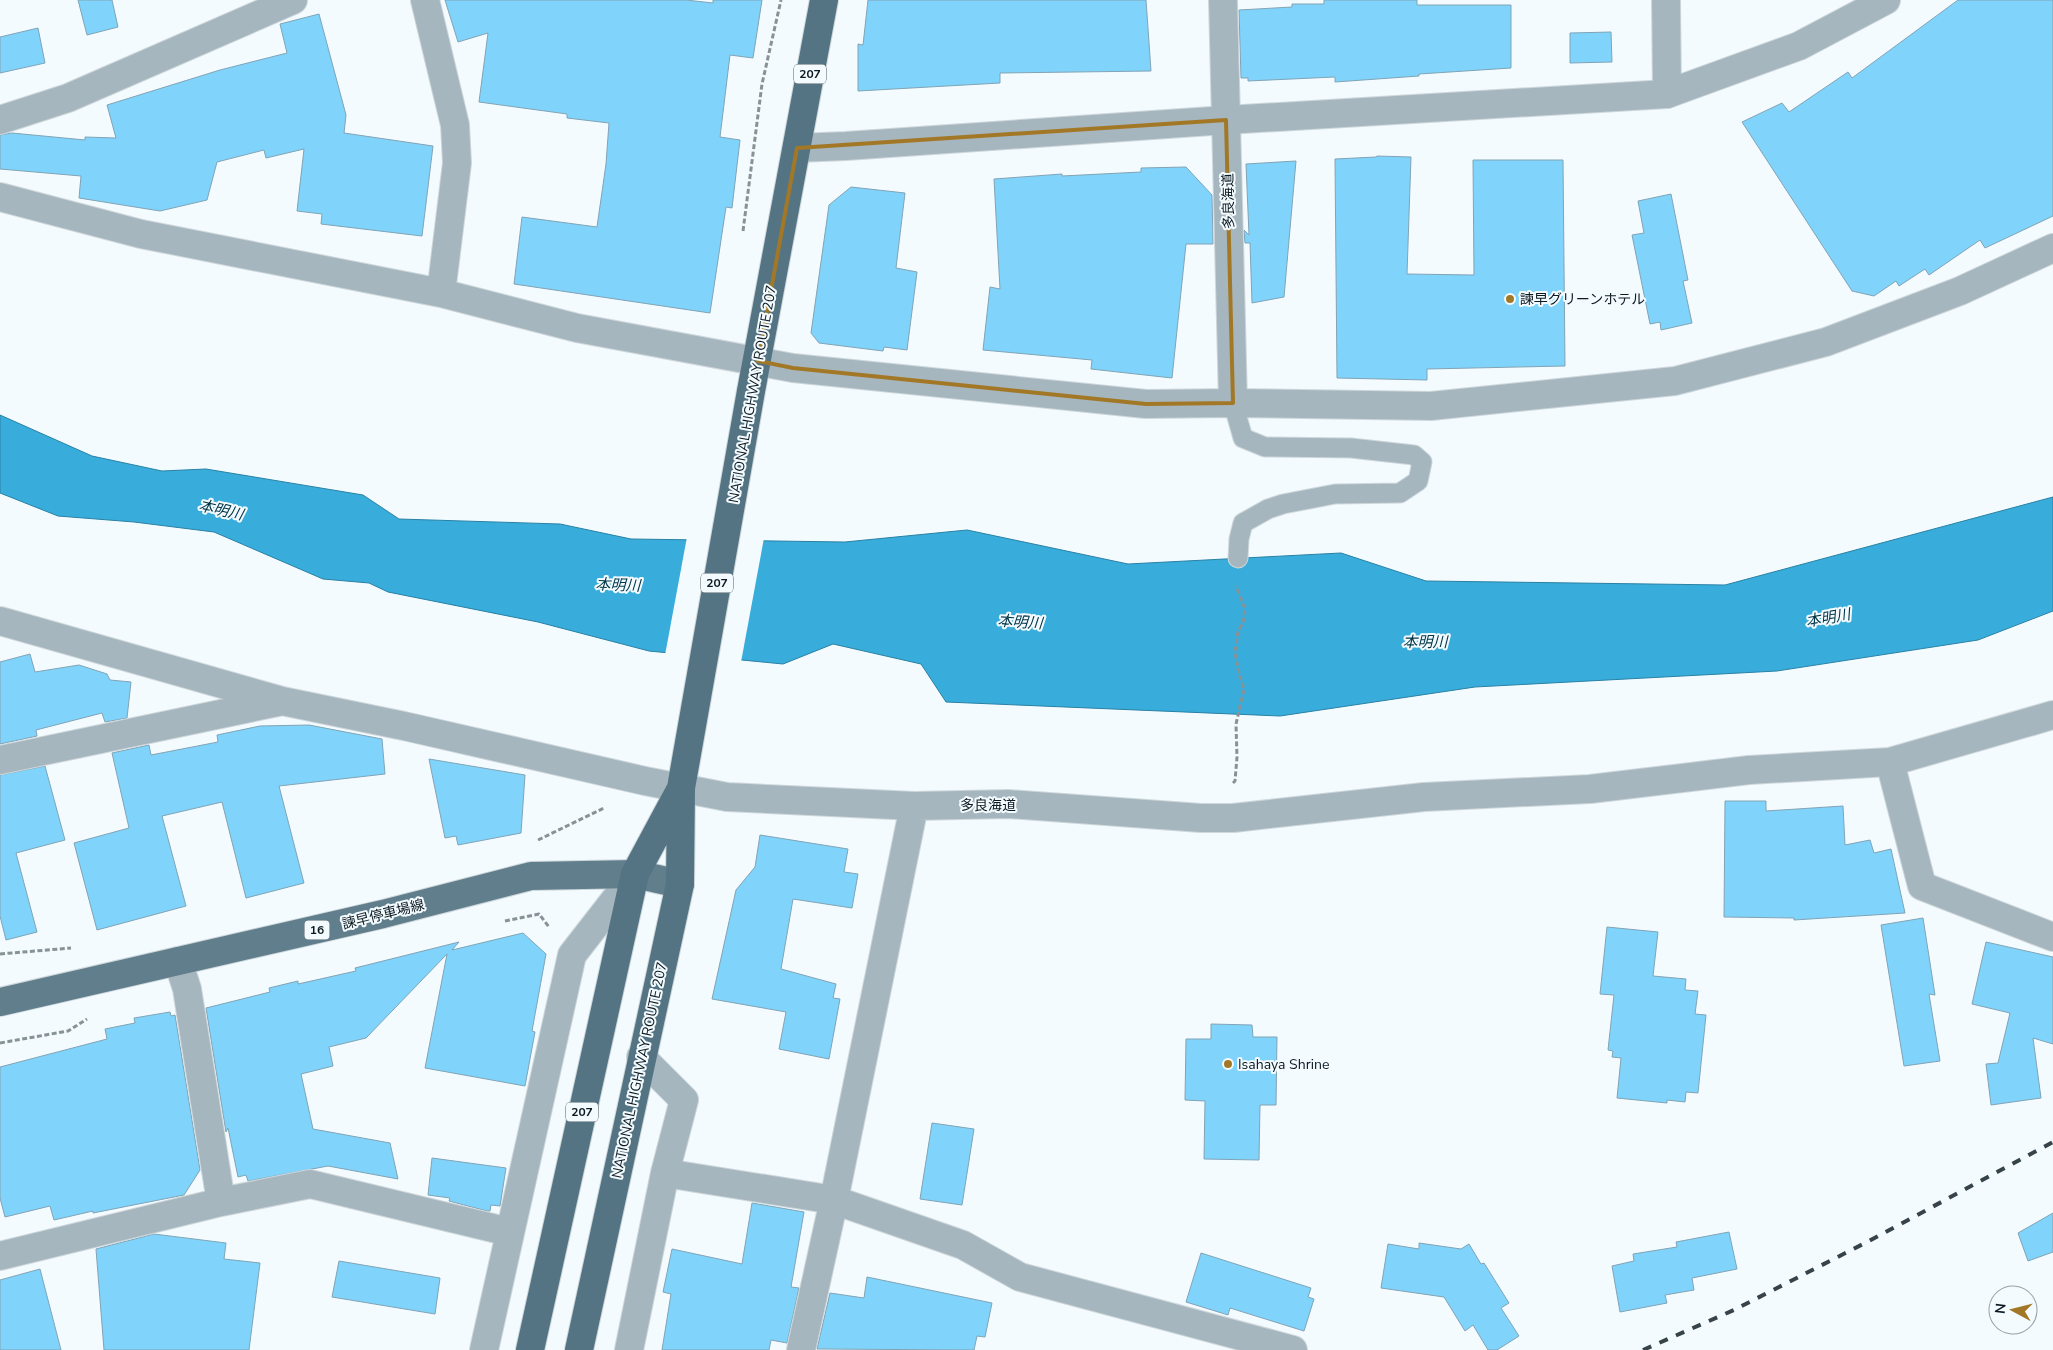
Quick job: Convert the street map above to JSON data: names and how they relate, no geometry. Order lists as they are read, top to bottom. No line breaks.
{"streets":{"highway":["207","NATIONAL HIGHWAY ROUTE 207"],"main road":["諫早停車場線","16"],"street":["多良海道"]},"crossings":[["多良海道","NATIONAL HIGHWAY ROUTE 207"],["NATIONAL HIGHWAY ROUTE 207","諫早停車場線"]],"water":["本明川"],"places":["諫早グリーンホテル","Isahaya Shrine"],"north":"left"}
